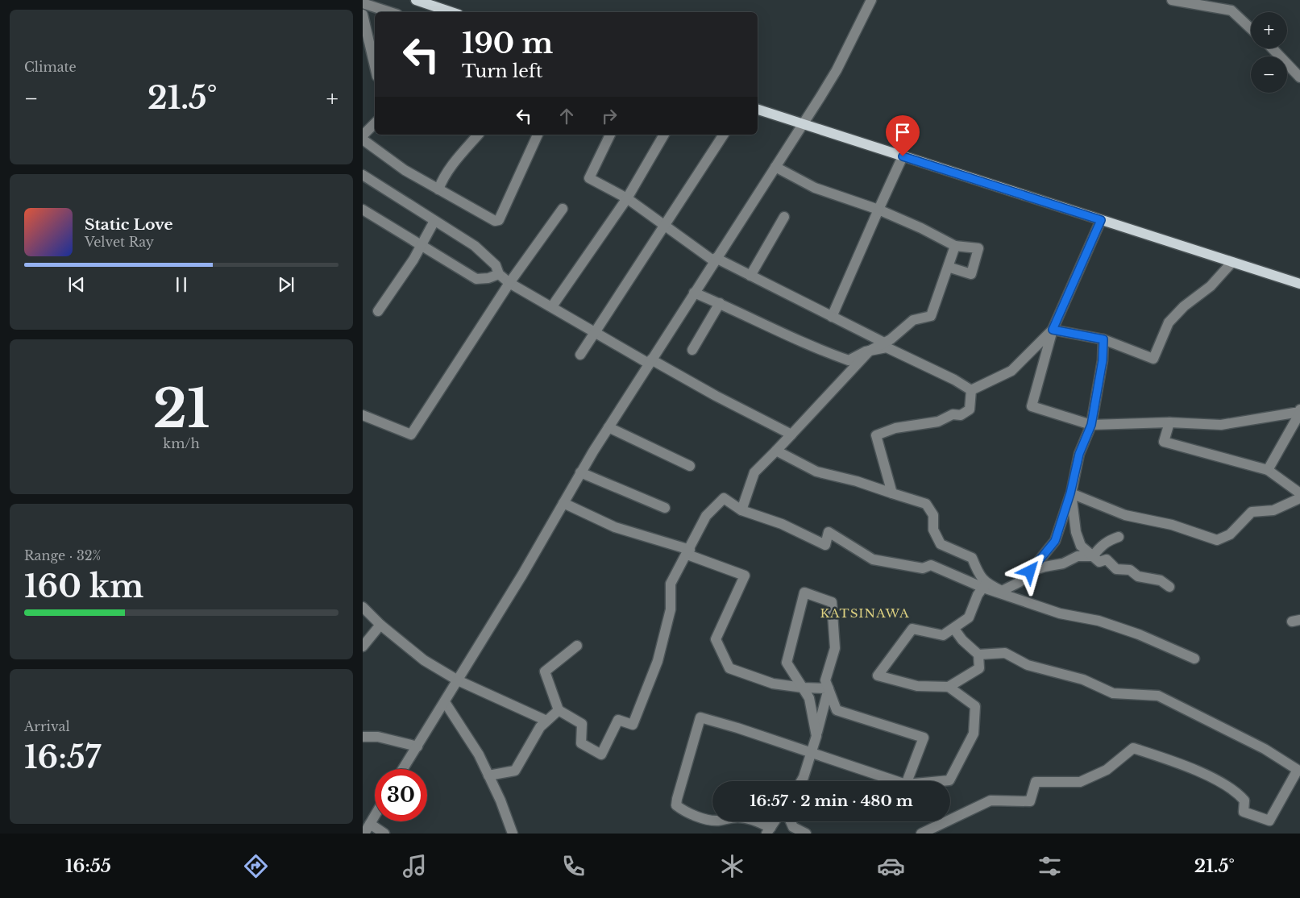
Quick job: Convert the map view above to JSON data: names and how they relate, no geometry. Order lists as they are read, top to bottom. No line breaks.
{"districts":["KATSINAWA"],"page":{"tile":["Climate",["21","km/h"],["Range · 32%","160 km"],["Arrival","16:57"]],"map_buttons":["+","−"],"turn":["190 m","Turn left"],"heat":["−","21.5°","+"],"song":["Static Love","Velvet Ray"],"limit":"30","trip":"16:57 · 2 min · 480 m","tabs":["16:55","21.5°"]}}
